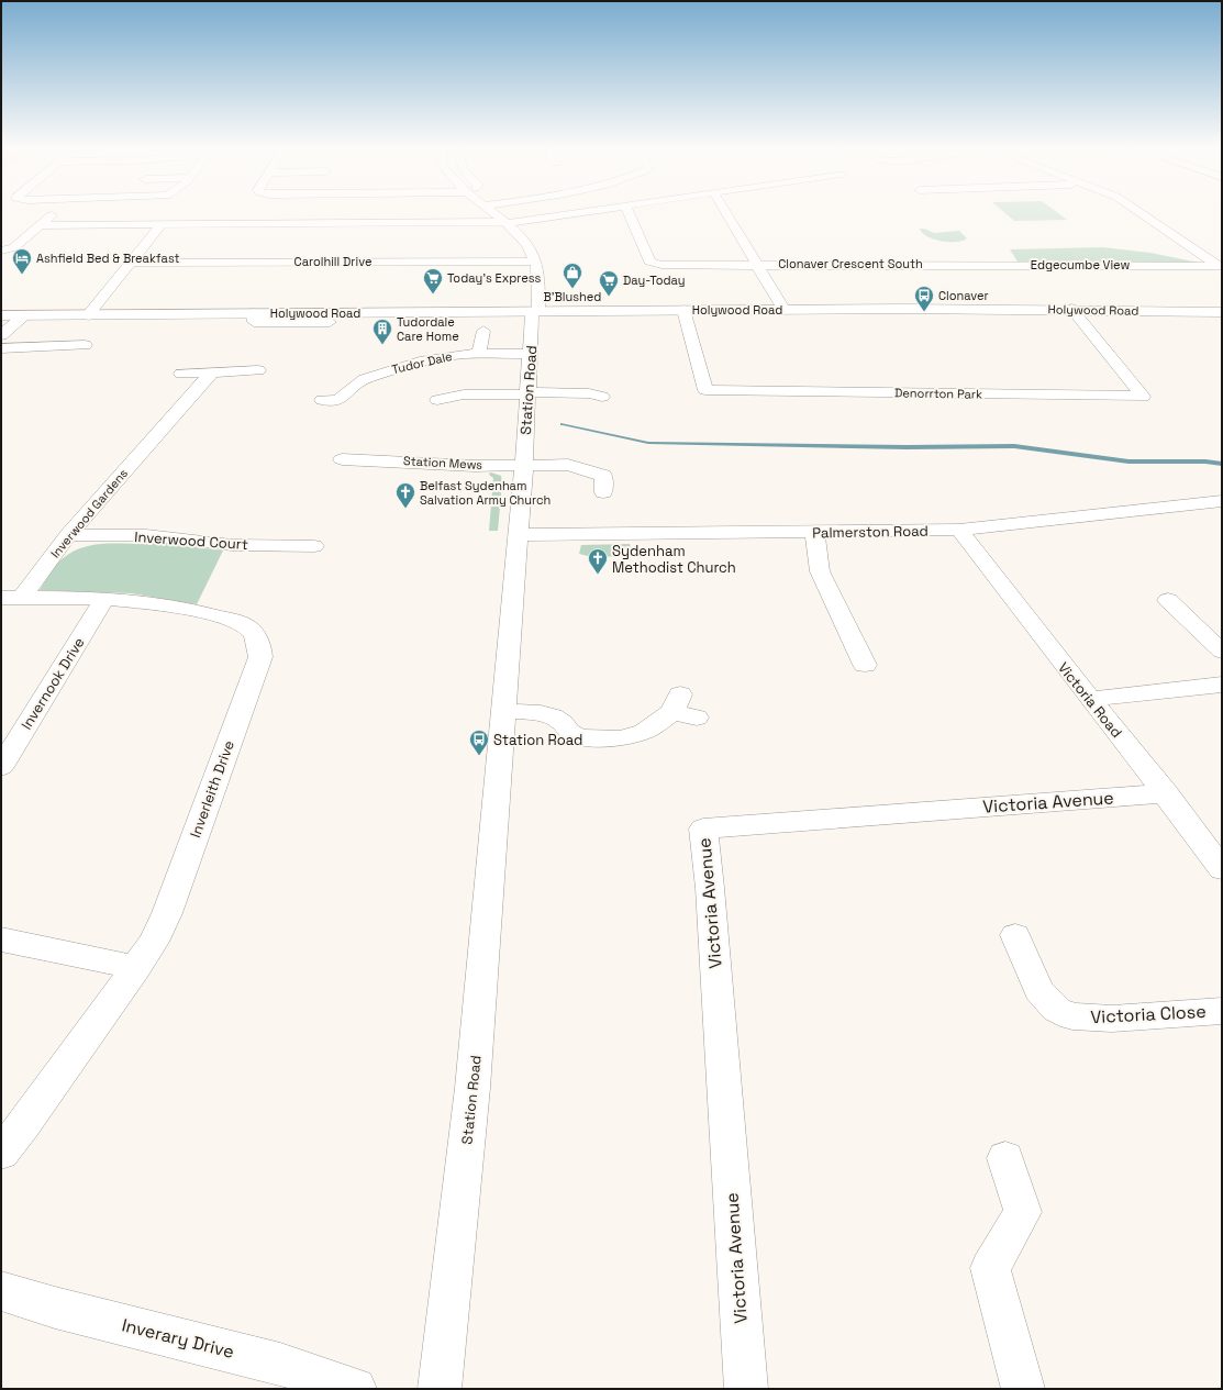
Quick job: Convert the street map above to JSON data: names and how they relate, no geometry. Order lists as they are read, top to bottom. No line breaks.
{"streets":{"street":["Carolhill Drive","Clonaver Crescent South","Edgecumbe View","Holywood Road","Tudor Dale","Station Road","Denorrton Park","Station Mews","Inverwood Gardens","Palmerston Road","Inverwood Court","Invernook Drive","Victoria Road","Inverleith Drive","Victoria Avenue","Victoria Close","Inverary Drive"]},"crossings":[["Carolhill Drive","Station Road"],["Clonaver Crescent South","Edgecumbe View"],["Holywood Road","Station Road"],["Holywood Road","Denorrton Park"],["Tudor Dale","Station Road"],["Station Road","Station Mews"],["Station Road","Palmerston Road"],["Inverwood Gardens","Inverwood Court"],["Inverwood Gardens","Inverleith Drive"],["Palmerston Road","Victoria Road"],["Invernook Drive","Inverleith Drive"],["Victoria Road","Victoria Avenue"]],"places":{"hotel":["Ashfield Bed & Breakfast"],"shop":["B'Blushed"],"supermarket":["Today's Express","Day-Today"],"bus stop":["Clonaver","Station Road"],"building":["Tudordale Care Home"],"church":["Belfast Sydenham Salvation Army Church","Sydenham Methodist Church"]}}
